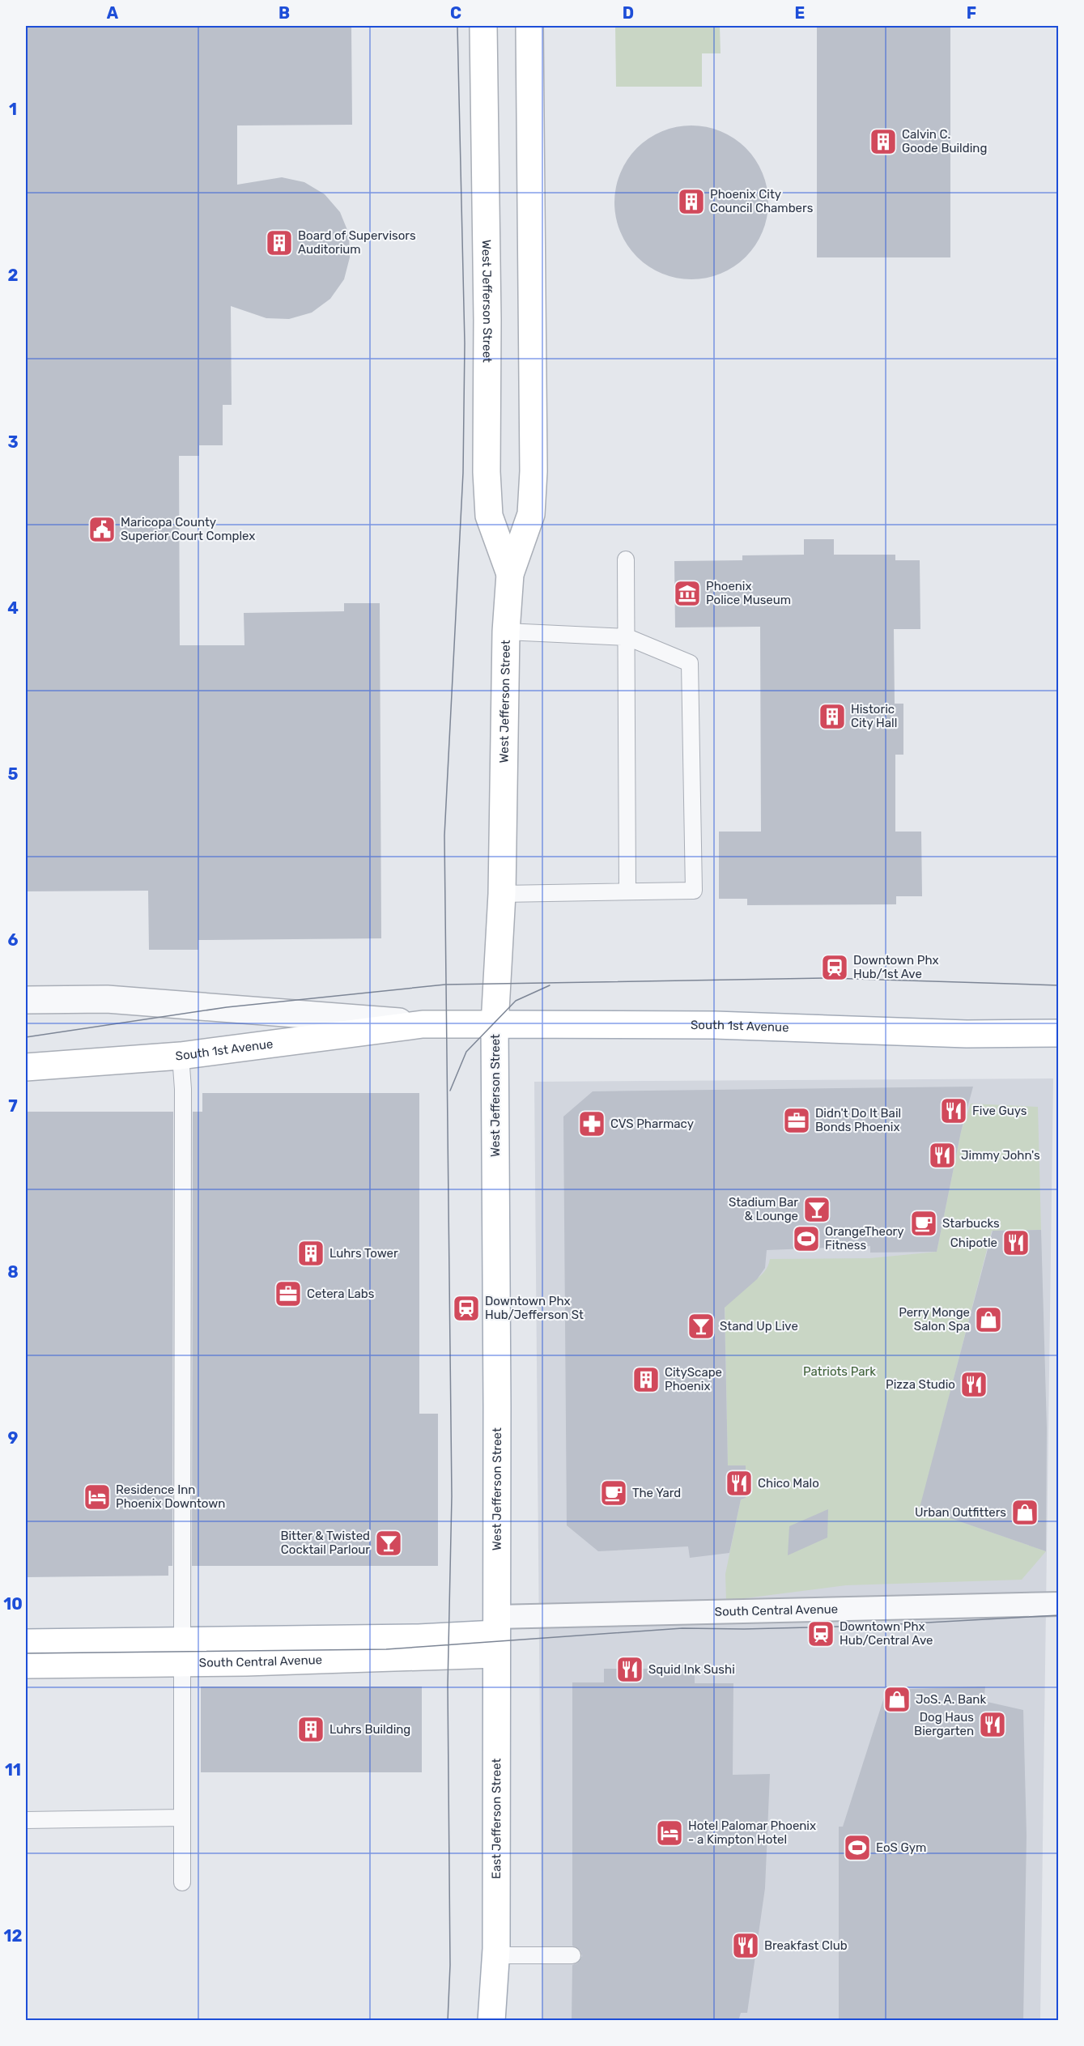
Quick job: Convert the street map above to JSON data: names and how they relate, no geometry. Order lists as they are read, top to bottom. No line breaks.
{"streets":{"main road":["West Jefferson Street","South 1st Avenue","South Central Avenue","East Jefferson Street"]},"crossings":[["West Jefferson Street","South 1st Avenue"],["West Jefferson Street","South Central Avenue"],["West Jefferson Street","East Jefferson Street"],["South Central Avenue","East Jefferson Street"]],"parks":["Patriots Park"],"places":{"building":["Calvin C. Goode Building","Phoenix City Council Chambers","Board of Supervisors Auditorium","Historic City Hall","Luhrs Tower","CityScape Phoenix","Luhrs Building"],"public building":["Maricopa County Superior Court Complex"],"museum":["Phoenix Police Museum"],"station":["Downtown Phx Hub/1st Ave","Downtown Phx Hub/Jefferson St","Downtown Phx Hub/Central Ave"],"restaurant":["Five Guys","Jimmy John's","Chipotle","Pizza Studio","Chico Malo","Squid Ink Sushi","Dog Haus Biergarten","Breakfast Club"],"office":["Didn't Do It Bail Bonds Phoenix","Cetera Labs"],"pharmacy":["CVS Pharmacy"],"bar":["Stadium Bar & Lounge","Stand Up Live","Bitter & Twisted Cocktail Parlour"],"cafe":["Starbucks","The Yard"],"sports":["OrangeTheory Fitness","EoS Gym"],"shop":["Perry Monge Salon Spa","Urban Outfitters","JoS. A. Bank"],"hotel":["Residence Inn Phoenix Downtown","Hotel Palomar Phoenix - a Kimpton Hotel"]},"grid":{"columns":["A","B","C","D","E","F"],"rows":["1","2","3","4","5","6","7","8","9","10","11","12"]}}
